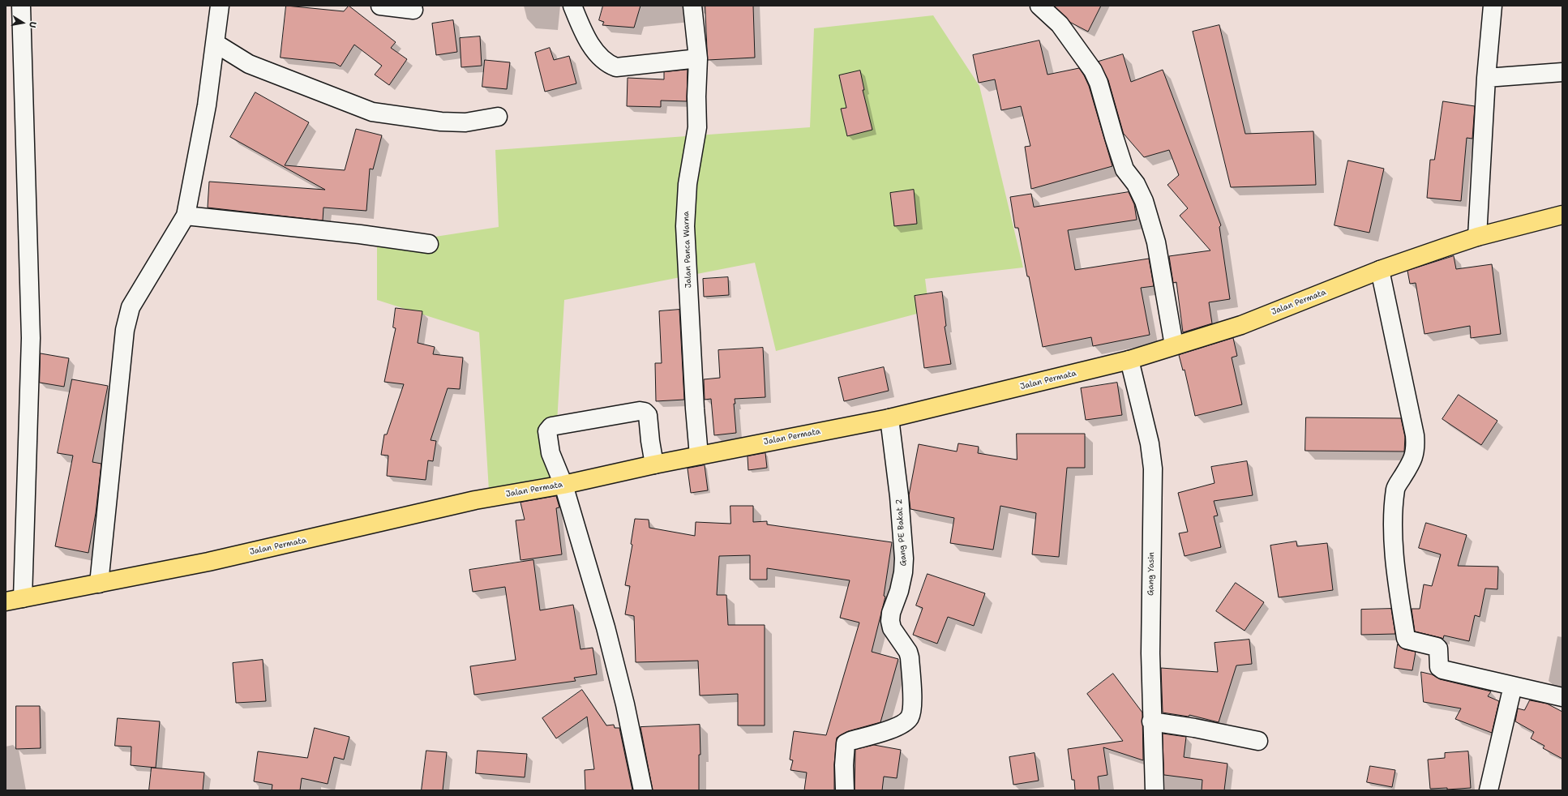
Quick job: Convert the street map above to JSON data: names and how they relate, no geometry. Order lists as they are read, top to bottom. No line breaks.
{"streets":{"main road":["Jalan Permata"],"street":["Jalan Panca Warna","Gang PE Bakat 2","Gang Yasin"]},"crossings":[["Jalan Panca Warna","Jalan Permata"],["Jalan Permata","Gang PE Bakat 2"],["Jalan Permata","Gang Yasin"]],"north":"right"}
